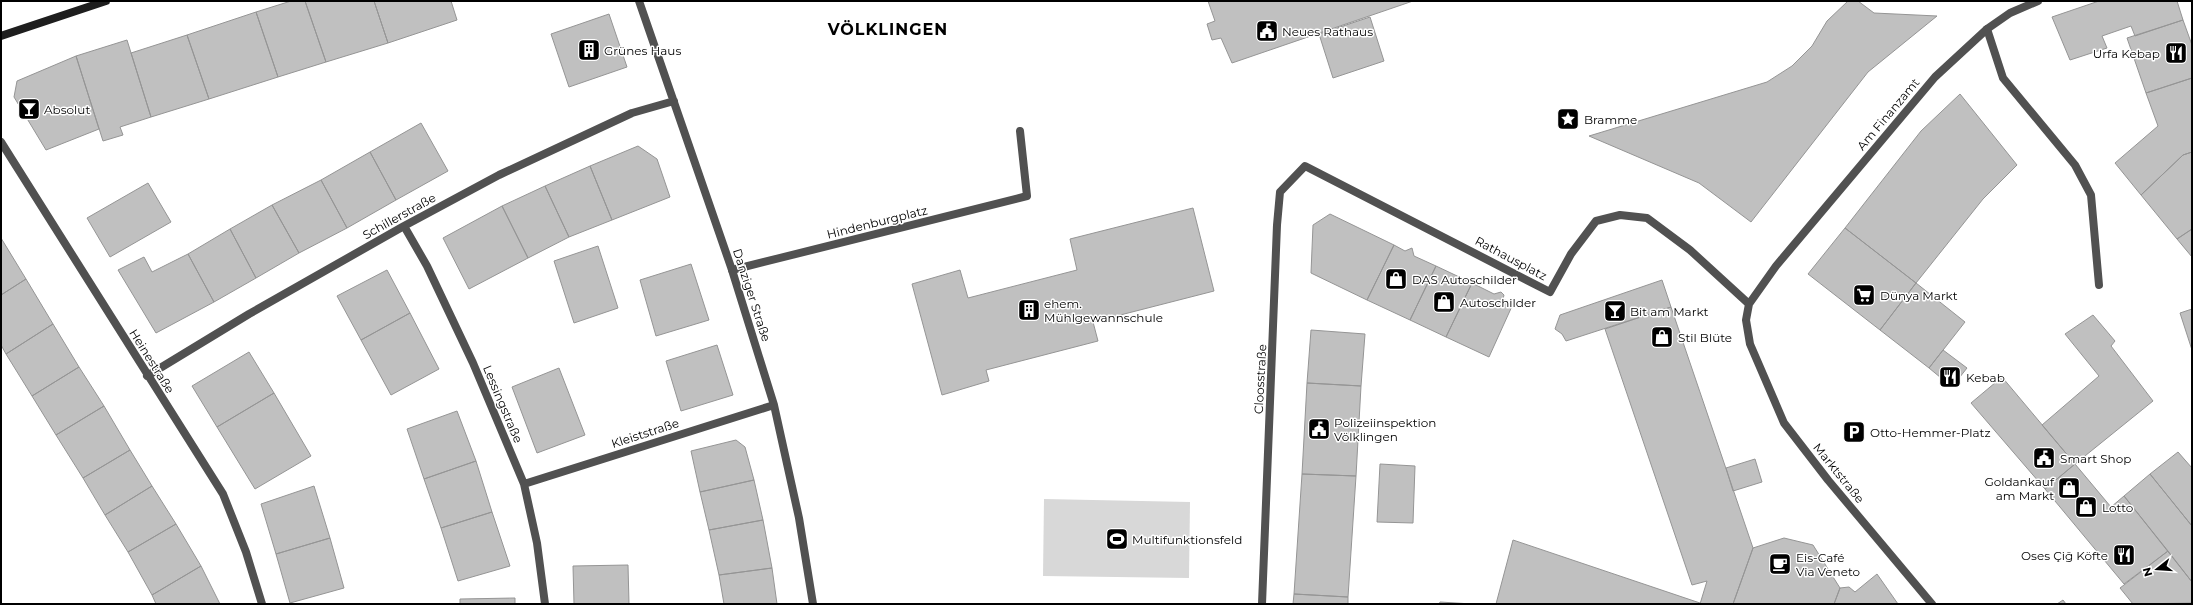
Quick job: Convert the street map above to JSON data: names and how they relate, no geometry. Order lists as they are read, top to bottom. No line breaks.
{"streets":{"street":["Am Finanzamt","Schillerstraße","Hindenburgplatz","Rathausplatz","Danziger Straße","Heinestraße","Cloosstraße","Lessingstraße","Kleiststraße","Marktstraße"]},"crossings":[["Am Finanzamt","Rathausplatz"],["Am Finanzamt","Marktstraße"],["Schillerstraße","Danziger Straße"],["Schillerstraße","Heinestraße"],["Schillerstraße","Lessingstraße"],["Hindenburgplatz","Danziger Straße"],["Rathausplatz","Cloosstraße"],["Rathausplatz","Marktstraße"],["Danziger Straße","Kleiststraße"],["Lessingstraße","Kleiststraße"]],"districts":["VÖLKLINGEN"],"places":{"public building":["Neues Rathaus","Polizeiinspektion Völklingen","Smart Shop"],"building":["Grünes Haus","ehem. Mühlgewannschule"],"restaurant":["Urfa Kebap","Kebab","Oses Çiğ Köfte"],"bar":["Absolut","Bit am Markt"],"place":["Bramme"],"shop":["DAS Autoschilder","Autoschilder","Stil Blüte","Goldankauf am Markt","Lotto"],"supermarket":["Dünya Markt"],"parking":["Otto-Hemmer-Platz"],"sports":["Multifunktionsfeld"],"cafe":["Eis-Café Via Veneto"]},"north":"left"}
